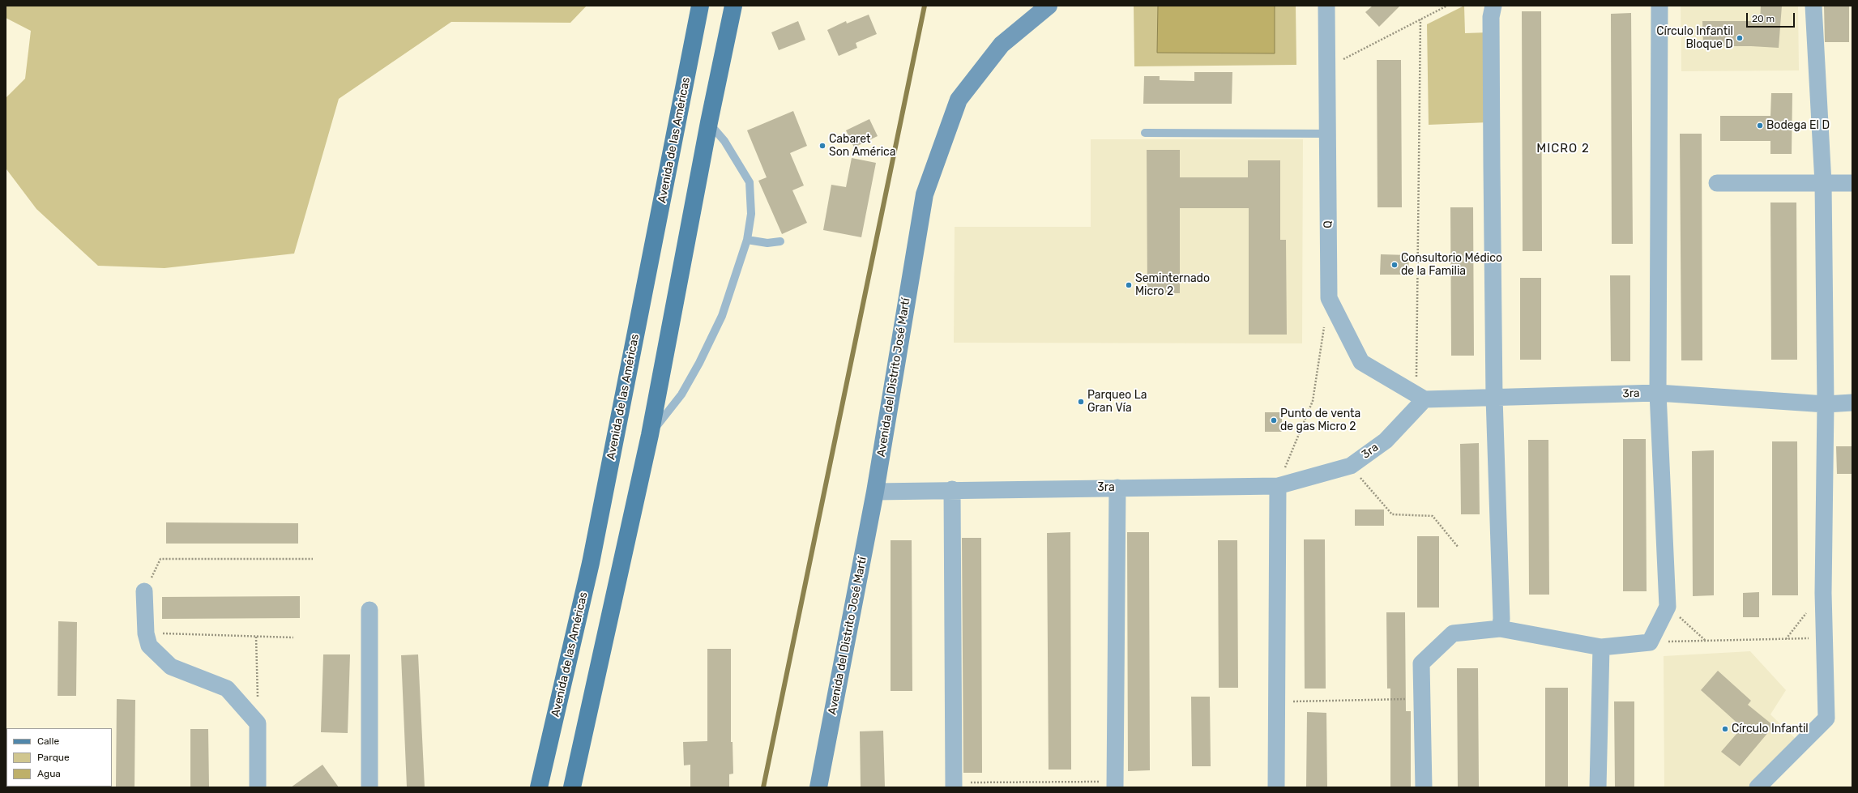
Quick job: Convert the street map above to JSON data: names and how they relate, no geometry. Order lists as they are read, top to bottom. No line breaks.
{"streets":{"main road":["Avenida de las Américas","Avenida del Distrito José Martí"],"street":["Q","3ra"]},"crossings":[["Q","3ra"],["Avenida del Distrito José Martí","3ra"]],"districts":["MICRO 2"],"places":["Círculo Infantil Bloque D","Bodega El D","Cabaret Son América","Consultorio Médico de la Familia","Seminternado Micro 2","Parqueo La Gran Vía","Punto de venta de gas Micro 2","Círculo Infantil"],"legend":["Calle","Parque","Agua"],"scale_bar":"20 m"}
